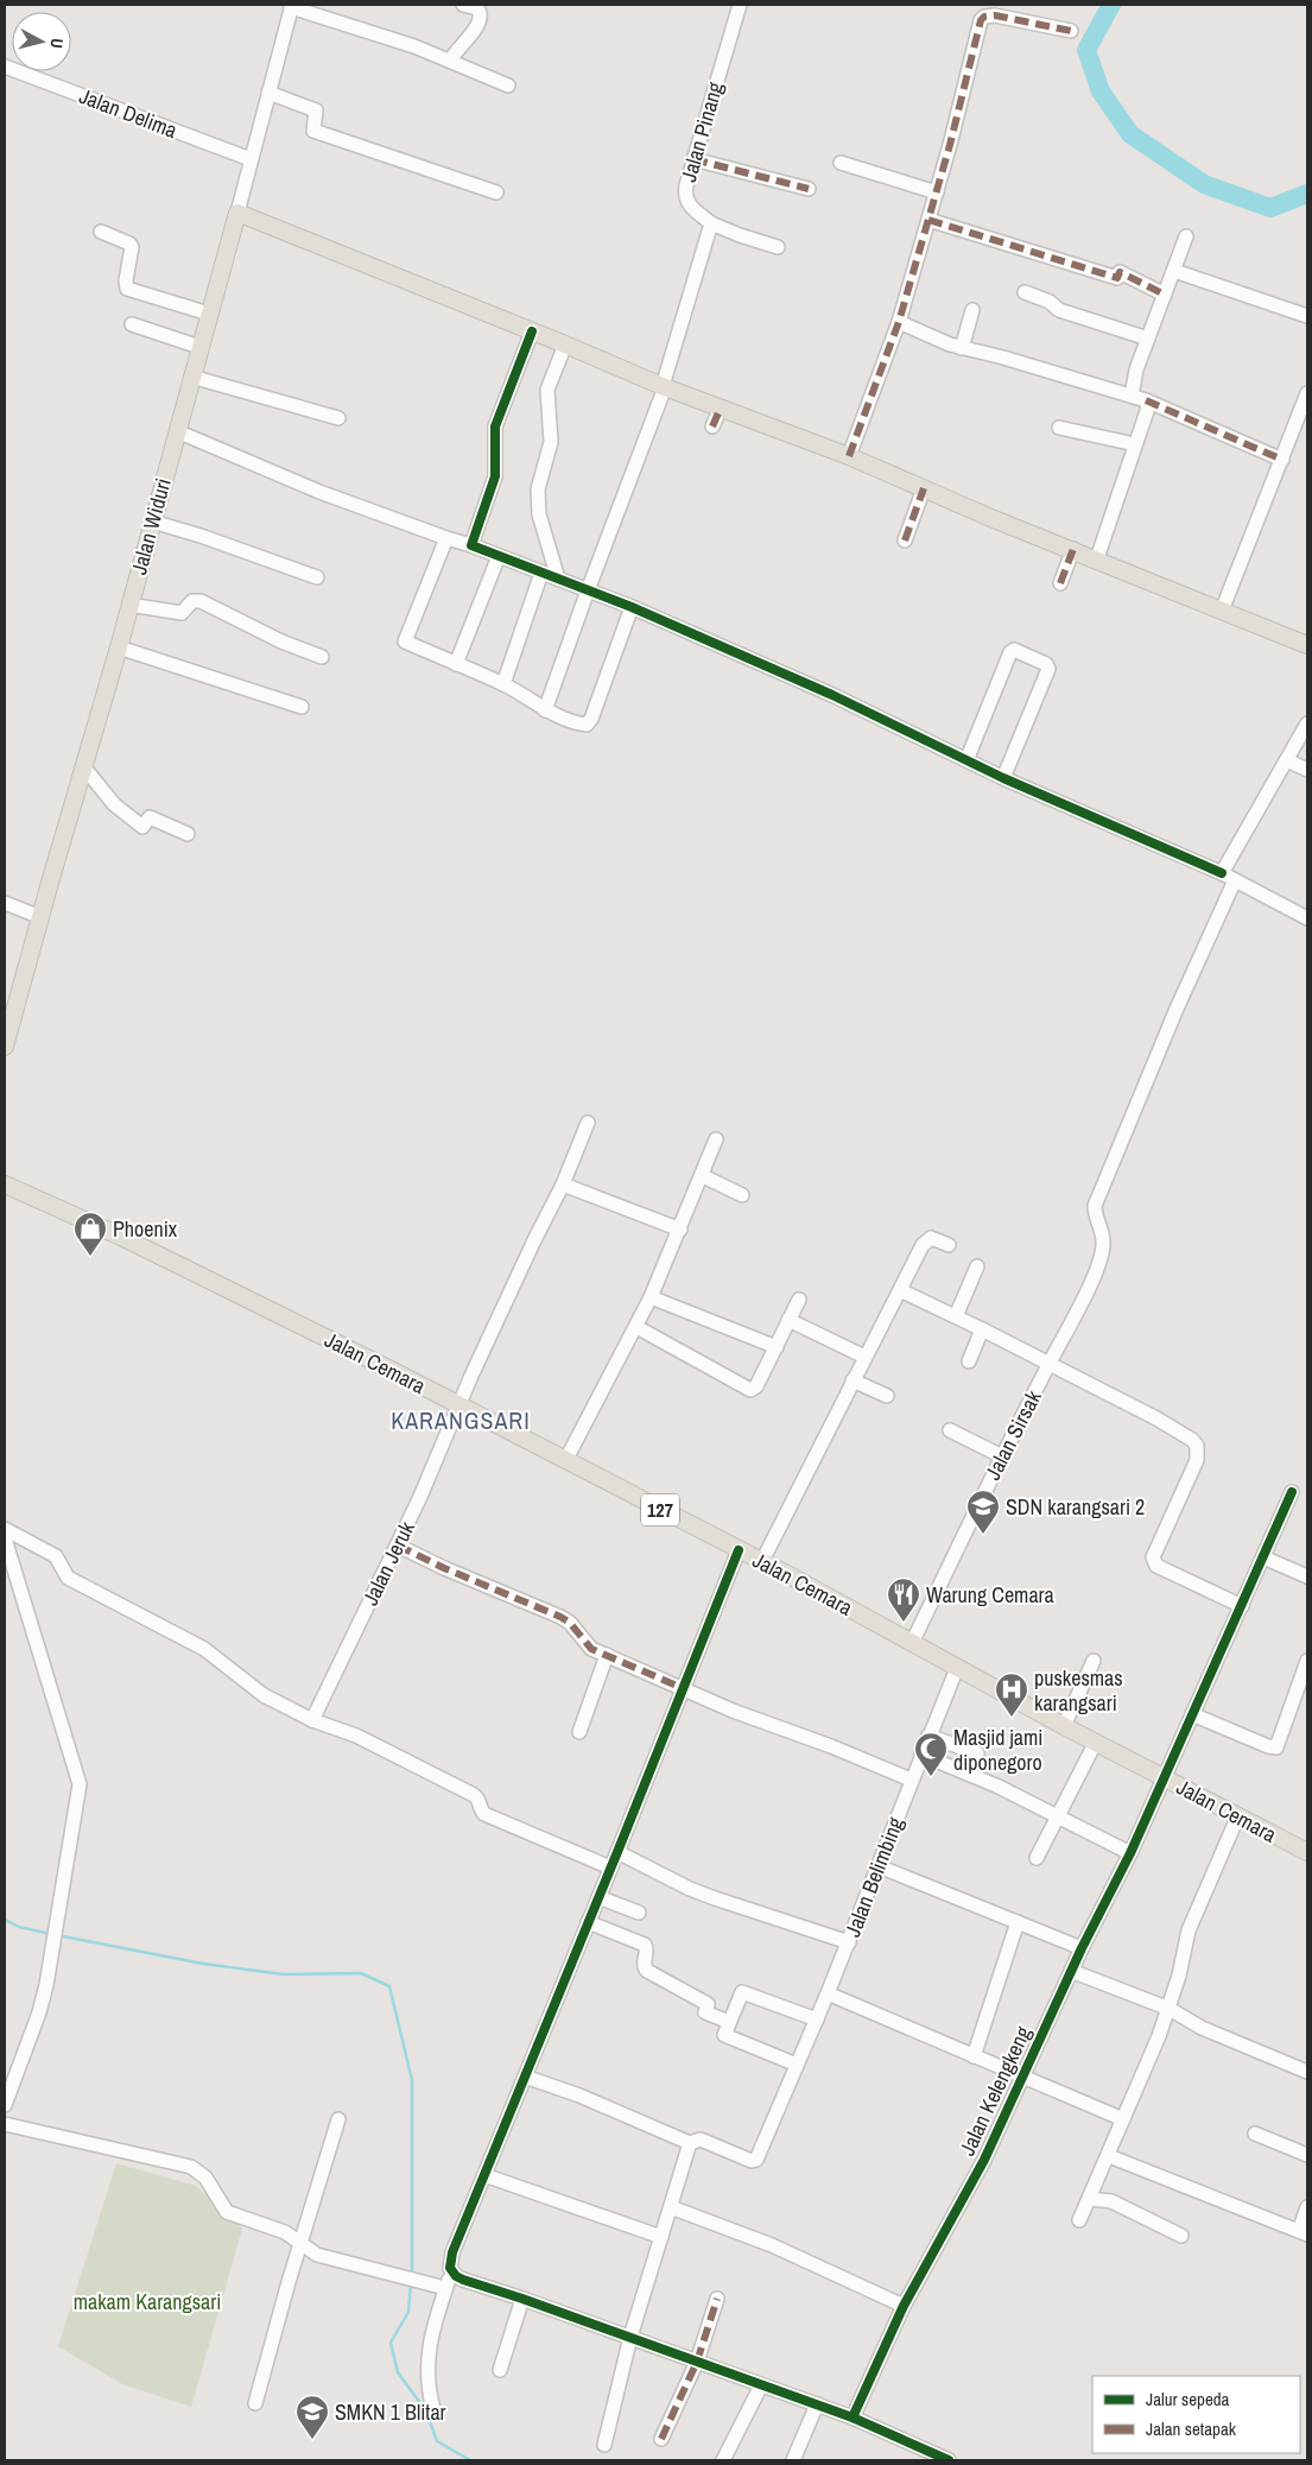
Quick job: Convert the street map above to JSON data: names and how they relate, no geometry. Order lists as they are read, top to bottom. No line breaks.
{"streets":{"main road":["Jalan Widuri","Jalan Cemara","127"],"street":["Jalan Delima","Jalan Pinang","Jalan Sirsak","Jalan Jeruk","Jalan Belimbing","Jalan Kelengkeng"]},"crossings":[["Jalan Delima","Jalan Widuri"],["Jalan Cemara","Jalan Sirsak"],["Jalan Cemara","Jalan Jeruk"],["Jalan Cemara","Jalan Belimbing"],["Jalan Cemara","Jalan Kelengkeng"]],"districts":["KARANGSARI"],"parks":["makam Karangsari"],"places":{"shop":["Phoenix"],"school or university":["SDN karangsari 2","SMKN 1 Blitar"],"restaurant":["Warung Cemara"],"hospital":["puskesmas karangsari"],"mosque":["Masjid jami diponegoro"]},"legend":["Jalur sepeda","Jalan setapak"],"north":"right"}
